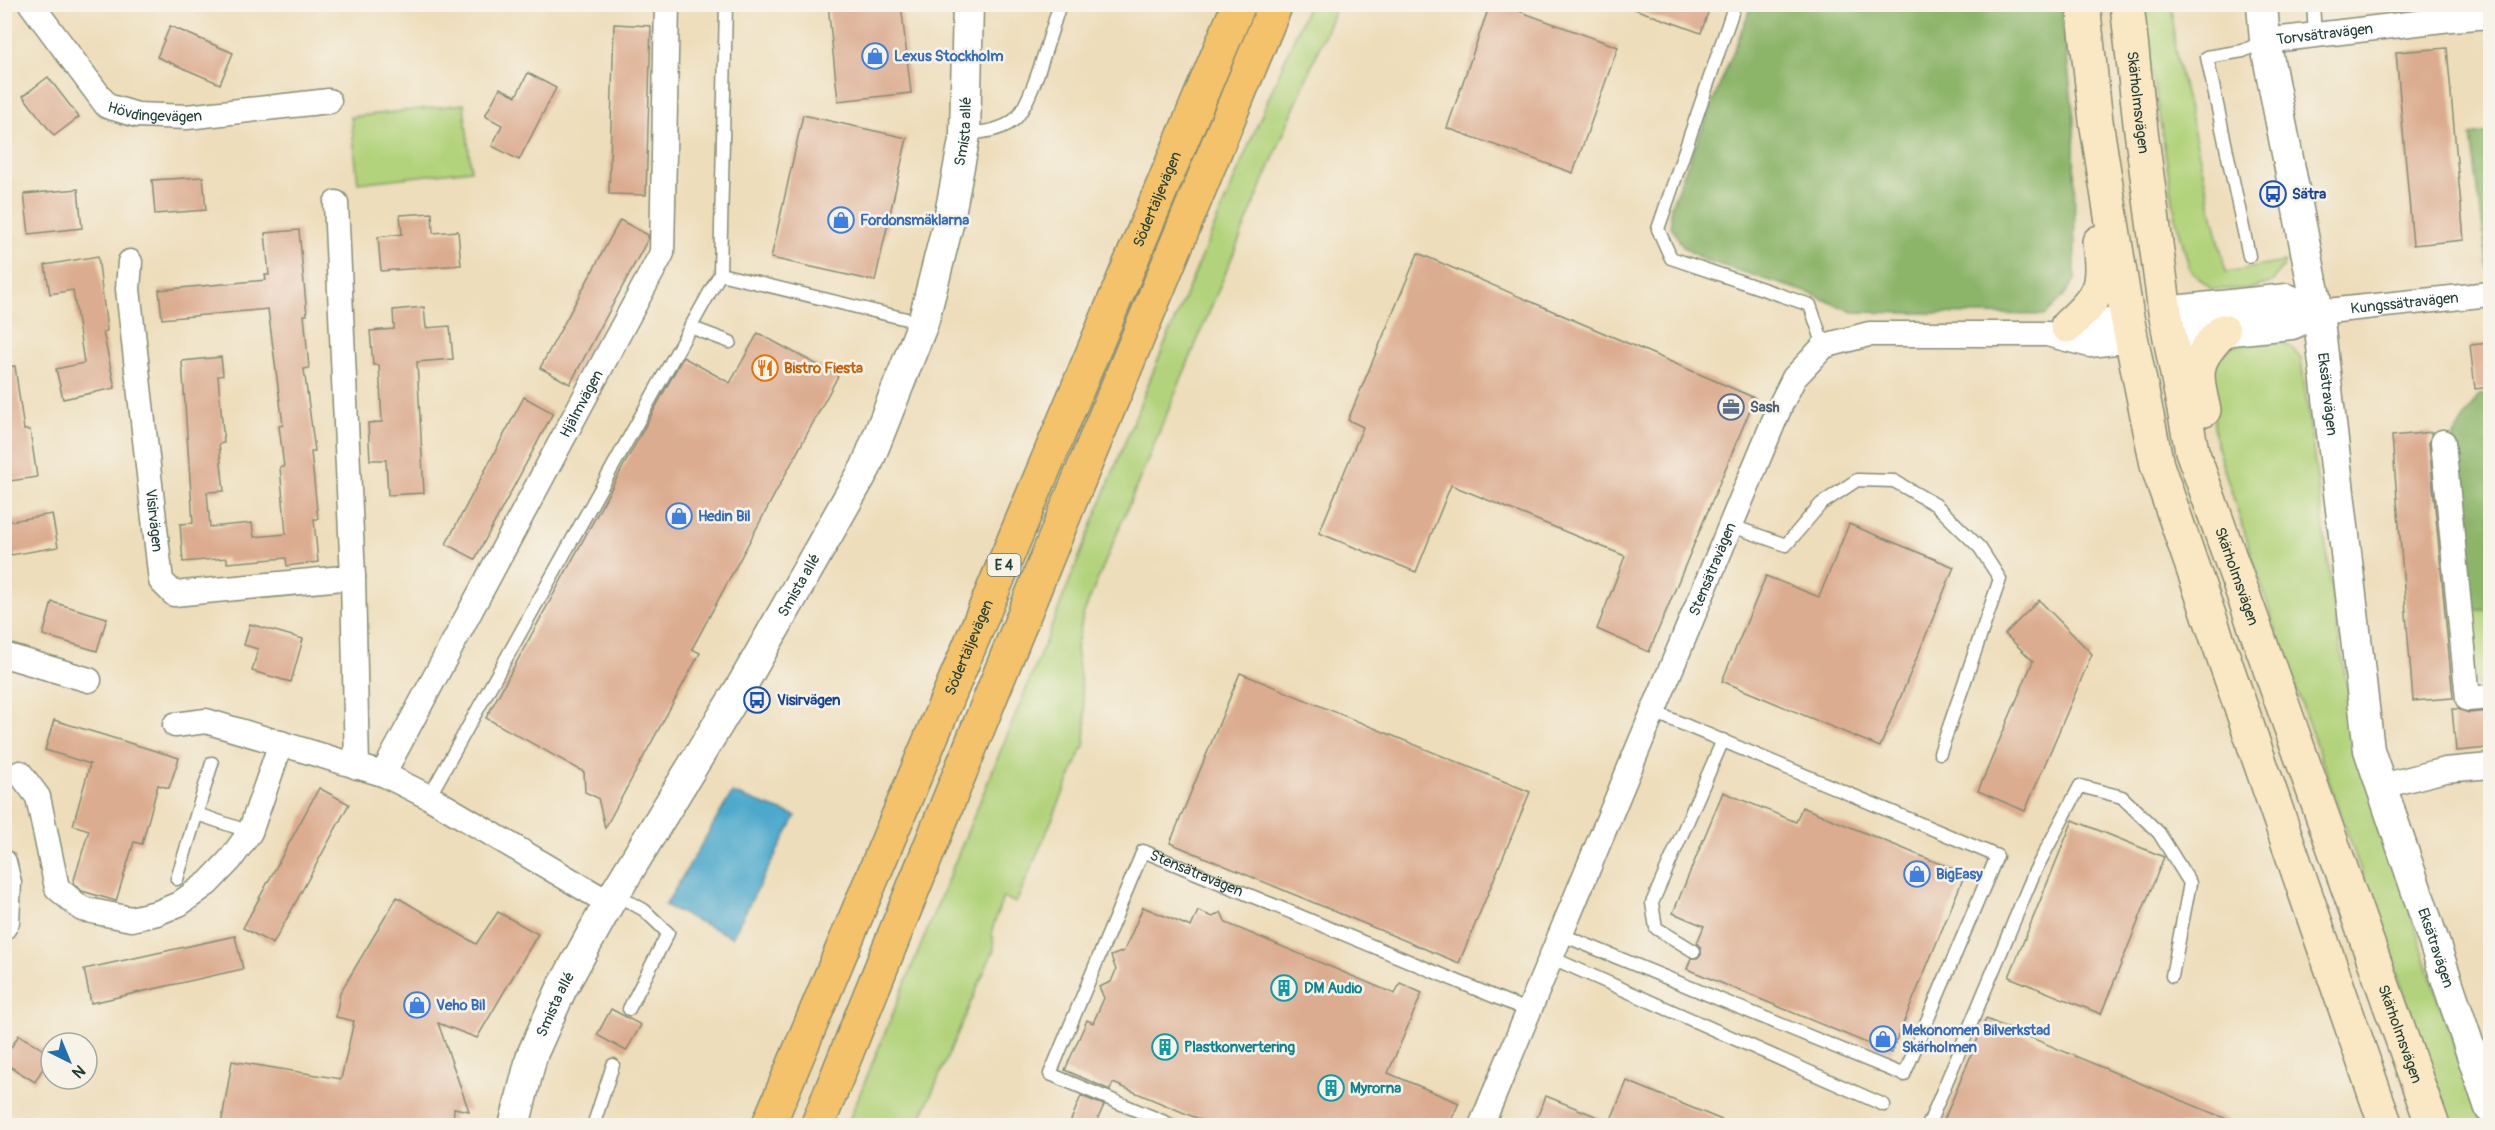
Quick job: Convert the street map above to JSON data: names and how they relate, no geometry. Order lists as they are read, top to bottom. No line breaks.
{"streets":{"highway":["Södertäljevägen","E 4"],"main road":["Skärholmsvägen"],"street":["Torvsätravägen","Hövdingevägen","Smista allé","Kungssätravägen","Eksätravägen","Hjälmvägen","Visirvägen","Stensätravägen"]},"crossings":[["Torvsätravägen","Eksätravägen"],["Skärholmsvägen","Kungssätravägen"],["Kungssätravägen","Eksätravägen"]],"places":{"shop":["Lexus Stockholm","Fordonsmäklarna","Hedin Bil","BigEasy","Veho Bil","Mekonomen Bilverkstad Skärholmen"],"bus stop":["Sätra","Visirvägen"],"restaurant":["Bistro Fiesta"],"office":["Sash"],"building":["DM Audio","Plastkonvertering","Myrorna"]},"north":"bottom right"}
